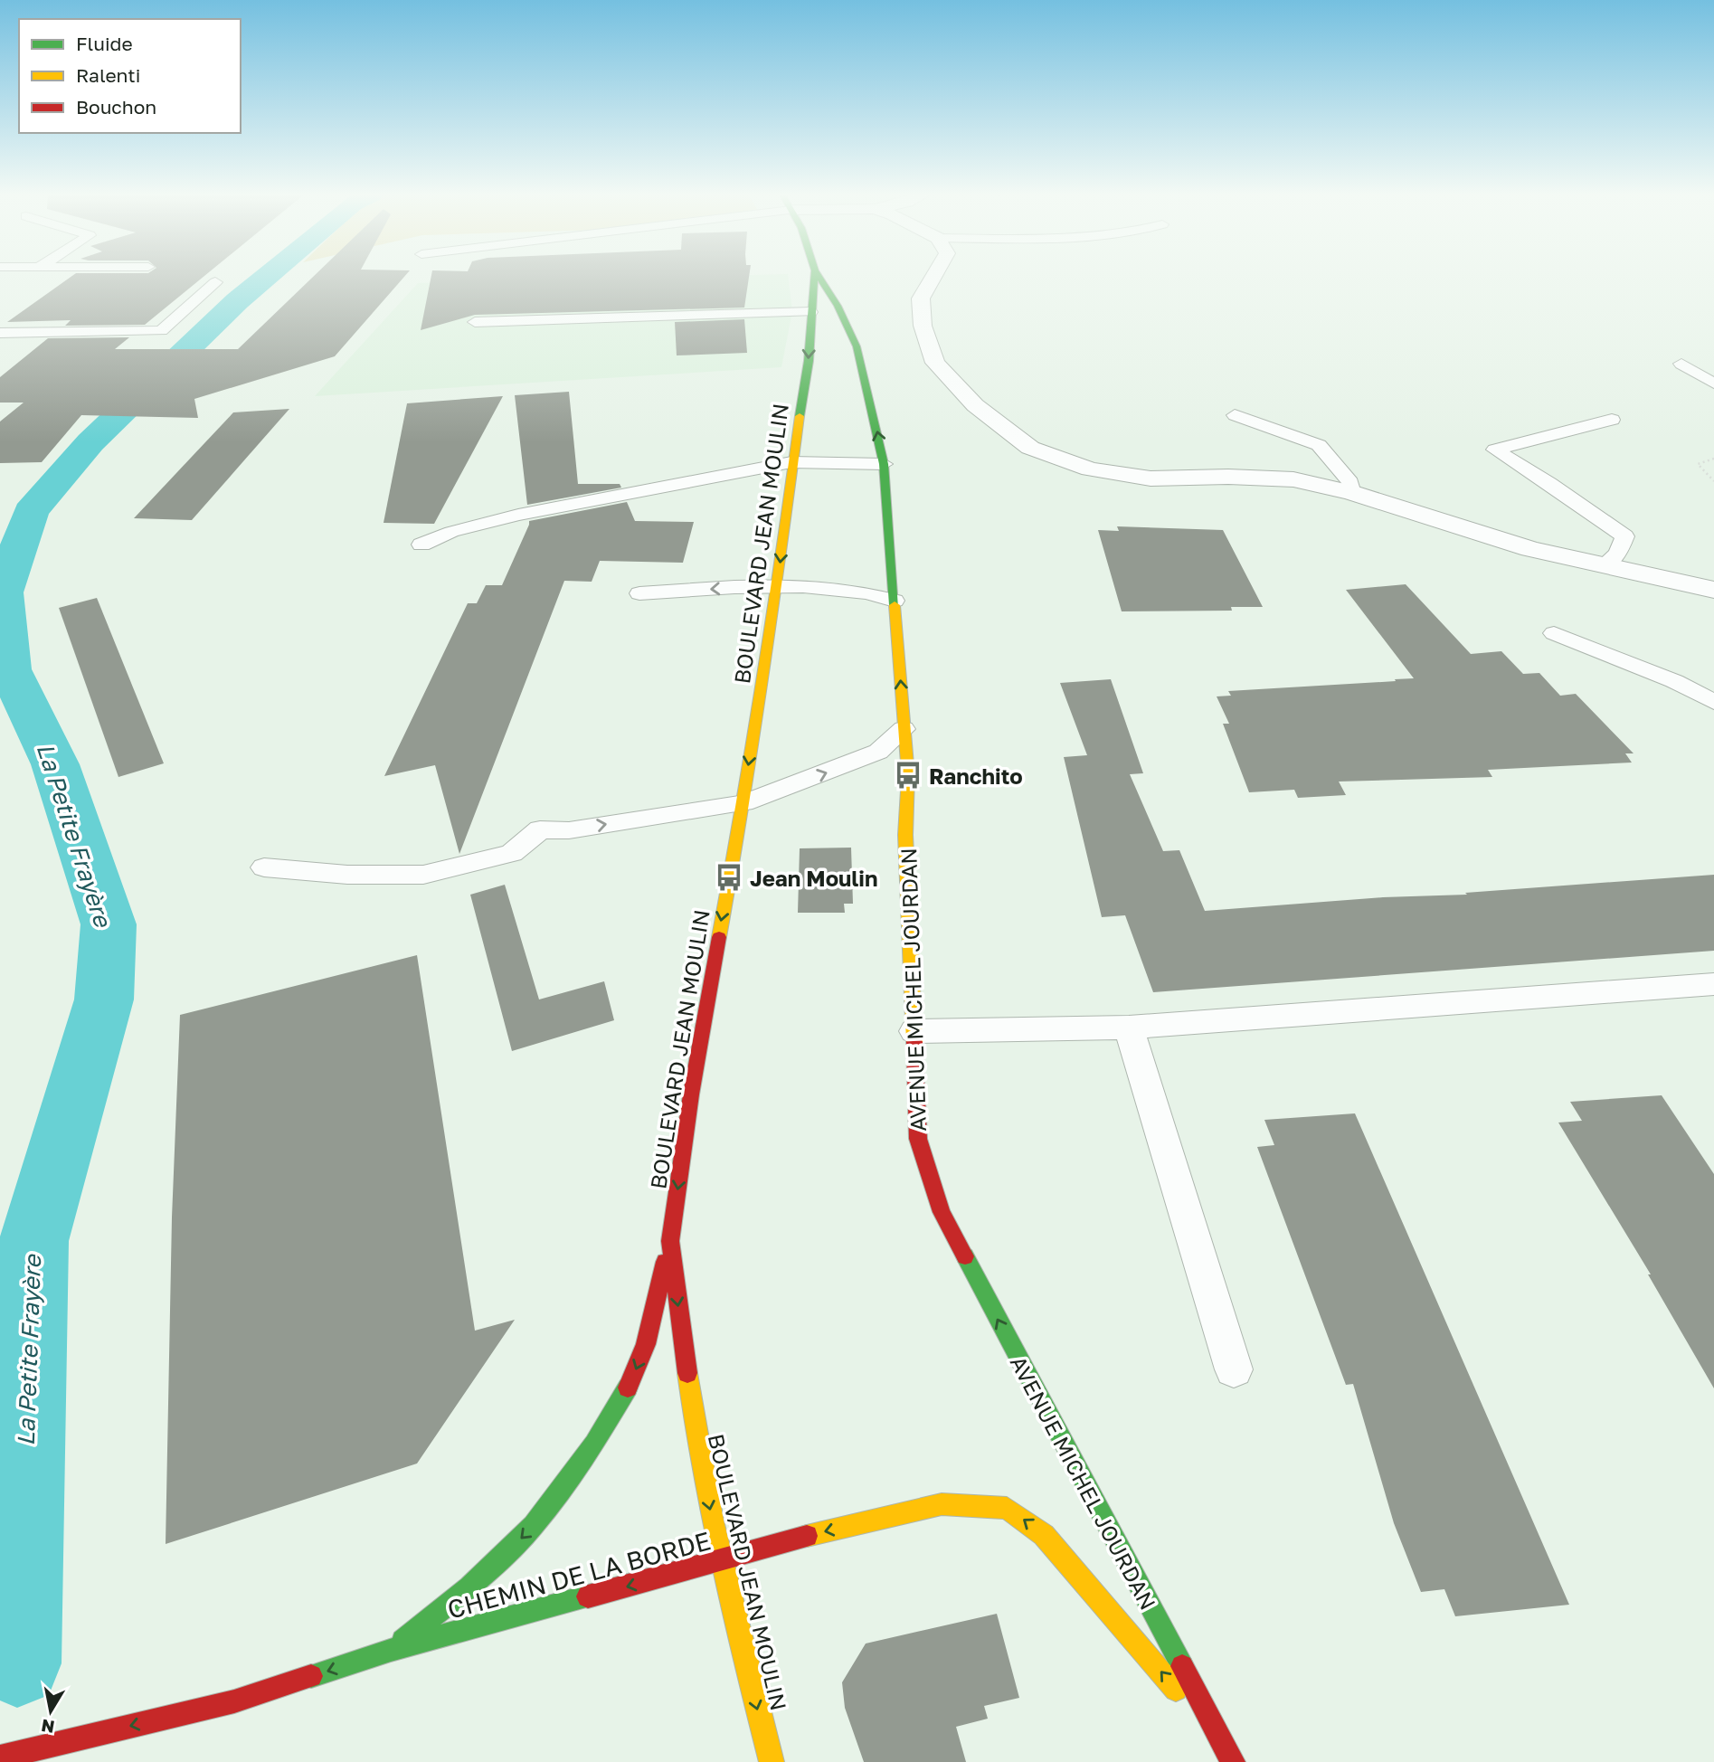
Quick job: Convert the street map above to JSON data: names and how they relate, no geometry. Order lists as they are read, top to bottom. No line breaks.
{"streets":{"main road":["BOULEVARD JEAN MOULIN","AVENUE MICHEL JOURDAN","CHEMIN DE LA BORDE"]},"crossings":[["BOULEVARD JEAN MOULIN","CHEMIN DE LA BORDE"],["AVENUE MICHEL JOURDAN","CHEMIN DE LA BORDE"]],"one_way":["BOULEVARD JEAN MOULIN","AVENUE MICHEL JOURDAN"],"water":["La Petite Frayère"],"places":{"bus stop":["Ranchito","Jean Moulin"]},"legend":["Fluide","Ralenti","Bouchon"],"north":"bottom"}
